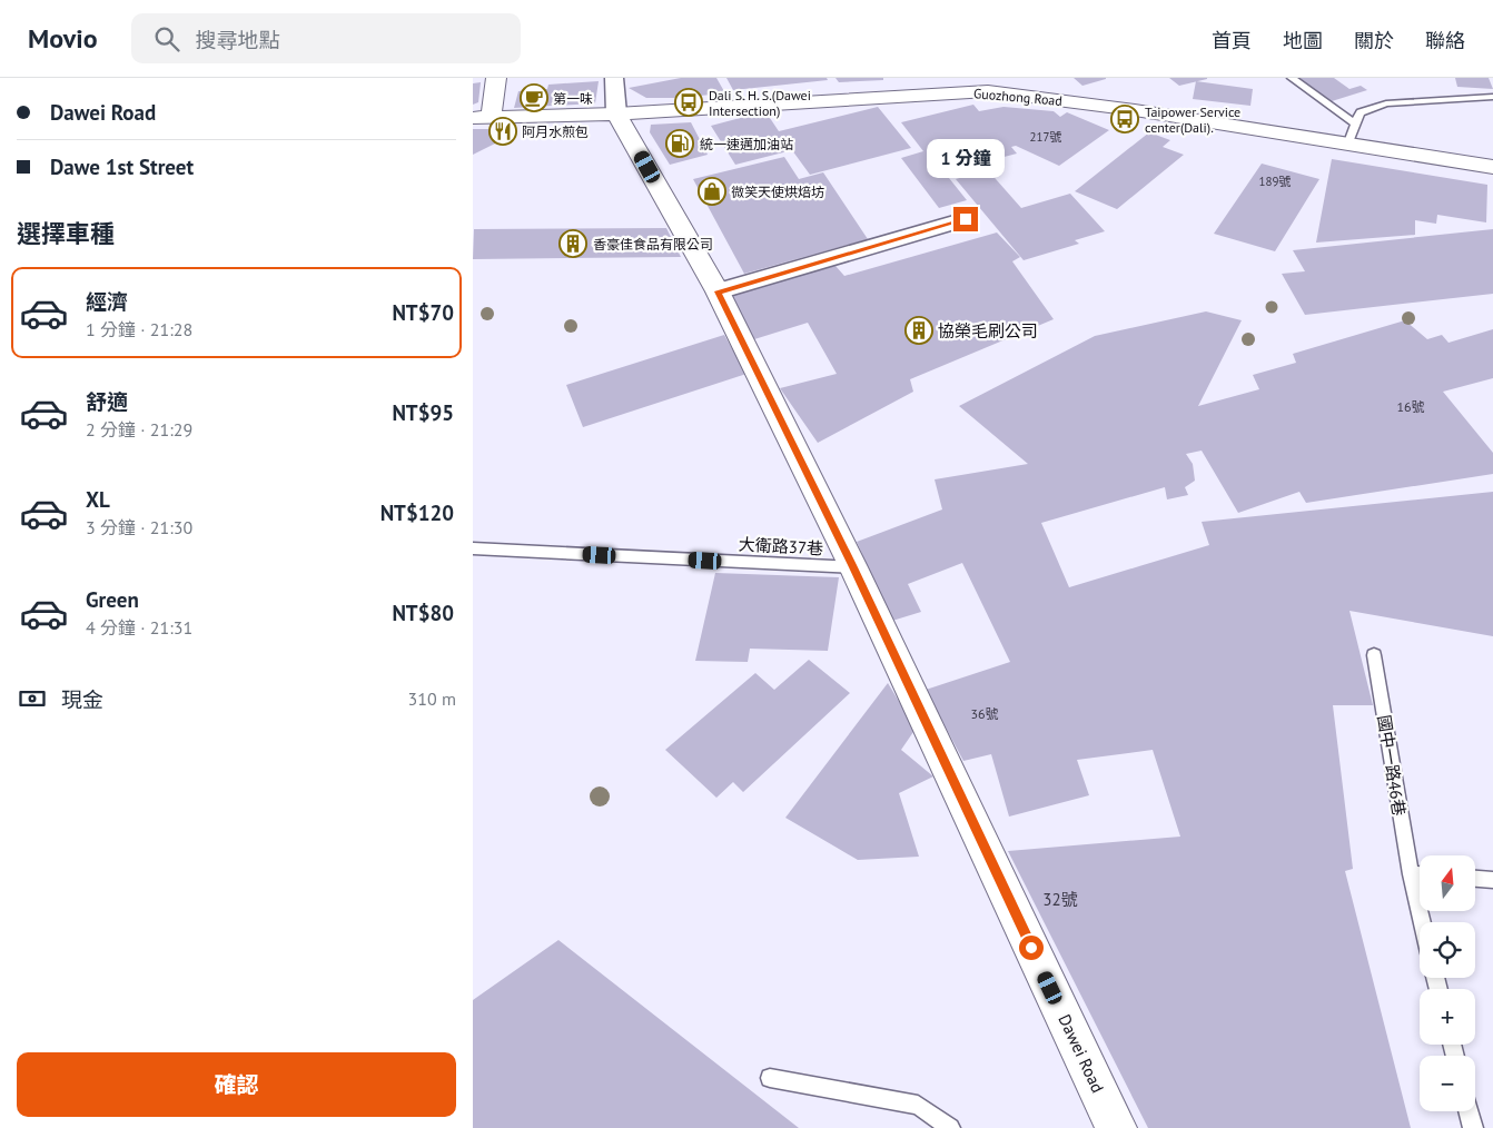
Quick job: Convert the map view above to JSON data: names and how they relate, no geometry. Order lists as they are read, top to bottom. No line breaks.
{"streets":{"street":["Guozhong Road","Dawei Road"],"lane":["大衛路37巷","國中一路46巷"]},"crossings":[["Guozhong Road","Dawei Road"],["大衛路37巷","Dawei Road"]],"places":{"cafe":["第一味"],"bus stop":["Dali S. H. S.(Dawei Intersection)","Taipower Service center(Dali)."],"restaurant":["阿月水煎包"],"fuel station":["統一速邁加油站"],"shop":["微笑天使烘焙坊"],"building":["香豪佳食品有限公司","協榮毛刷公司"]},"house_numbers":["217號","189號","16號","36號","32號"],"north":"top","page":{"header":"Movio","search":"搜尋地點","nav":["首頁","地圖","關於","聯絡"],"banner":["Dawei Road","Dawe 1st Street"],"bubble":"1 分鐘","heading":"選擇車種","list":[{"name":"經濟","note":"1 分鐘 · 21:28","value":"NT$70"},{"name":"舒適","note":"2 分鐘 · 21:29","value":"NT$95"},{"name":"XL","note":"3 分鐘 · 21:30","value":"NT$120"},{"name":"Green","note":"4 分鐘 · 21:31","value":"NT$80"}],"pay":["現金","310 m"],"map_buttons":["+","−"],"buttons":"確認"}}
